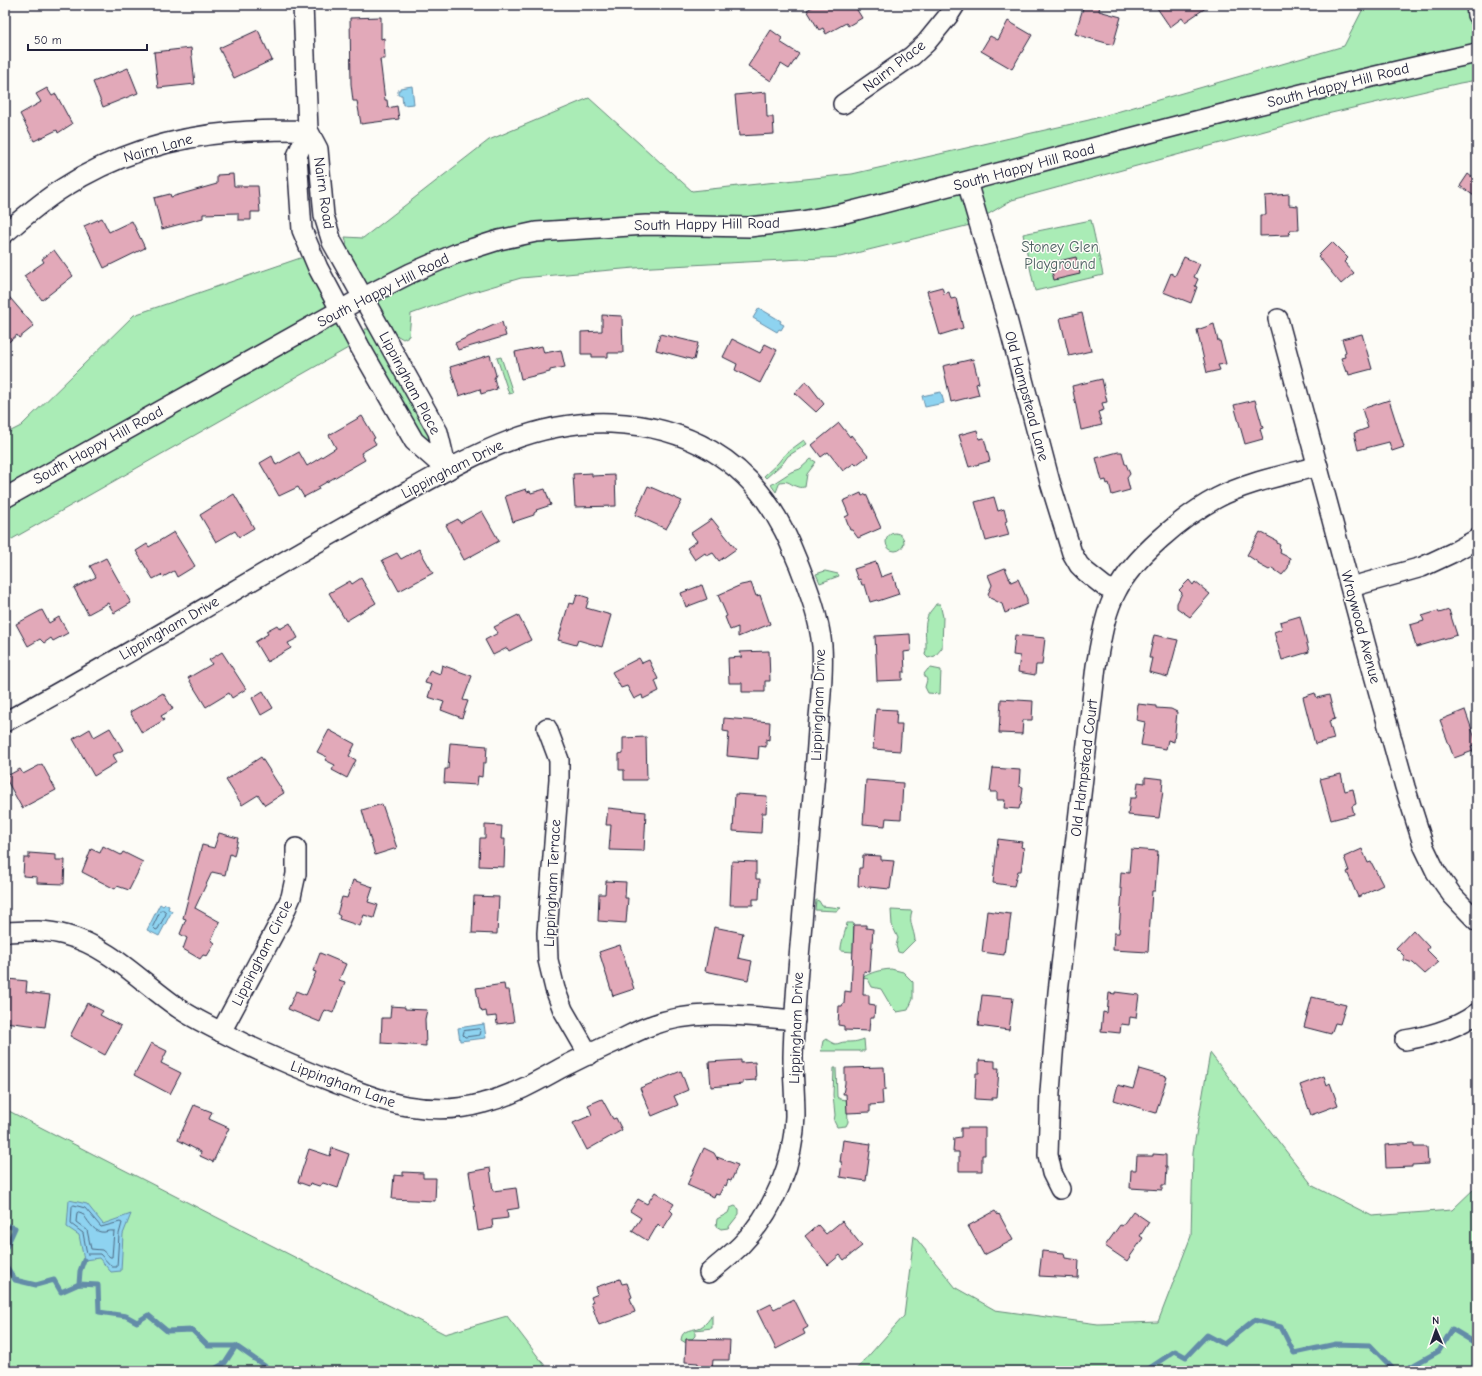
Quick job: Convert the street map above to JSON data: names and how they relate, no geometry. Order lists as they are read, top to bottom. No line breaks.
{"streets":{"street":["Nairn Place","South Happy Hill Road","Nairn Lane","Nairn Road","Lippingham Place","Old Hampstead Lane","Lippingham Drive","Wraywood Avenue","Old Hampstead Court","Lippingham Terrace","Lippingham Circle","Lippingham Lane"]},"crossings":[["South Happy Hill Road","Nairn Road"],["South Happy Hill Road","Lippingham Place"],["South Happy Hill Road","Old Hampstead Lane"],["Nairn Lane","Nairn Road"],["Nairn Road","Lippingham Place"],["Lippingham Place","Lippingham Drive"],["Old Hampstead Lane","Old Hampstead Court"],["Lippingham Drive","Lippingham Lane"],["Wraywood Avenue","Old Hampstead Court"],["Lippingham Terrace","Lippingham Lane"],["Lippingham Circle","Lippingham Lane"]],"parks":["Stoney Glen Playground"],"scale_bar":"50 m","north":"top"}
